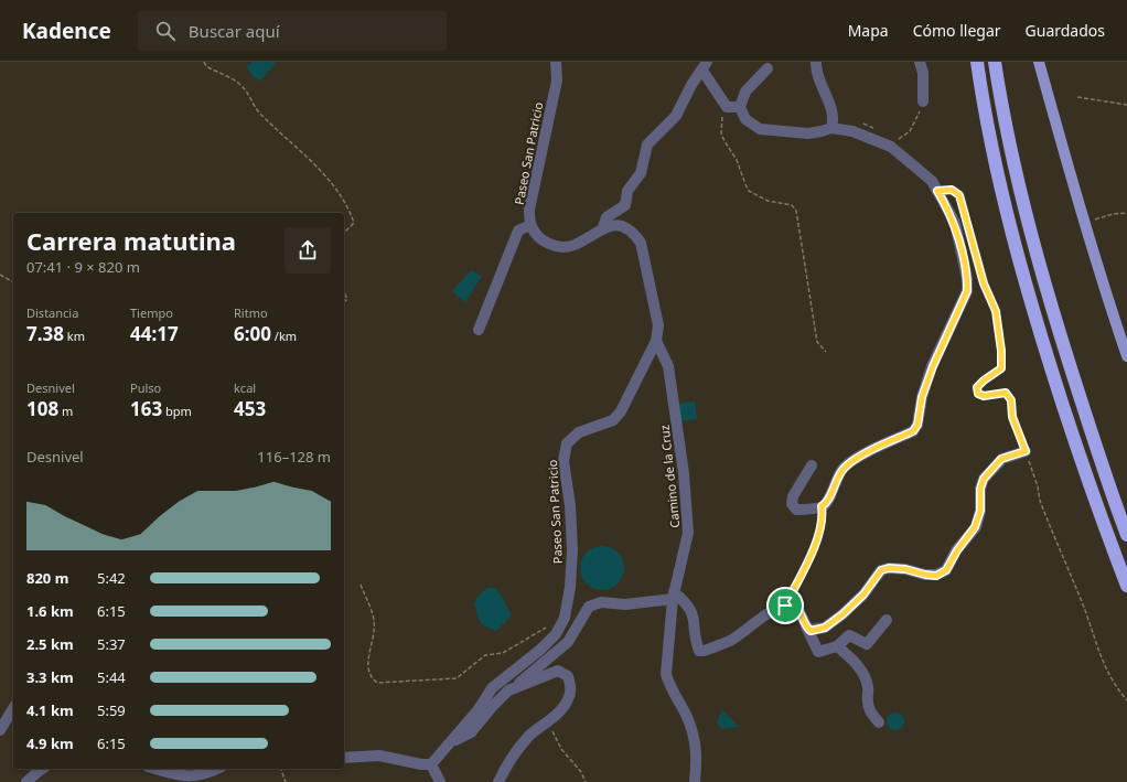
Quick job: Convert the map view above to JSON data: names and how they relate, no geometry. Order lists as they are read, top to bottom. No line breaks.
{"streets":{"street":["Paseo San Patricio","Camino de la Cruz"]},"crossings":[["Paseo San Patricio","Camino de la Cruz"]],"page":{"header":"Kadence","search":"Buscar aquí","nav":["Mapa","Cómo llegar","Guardados"],"heading":["Carrera matutina","07:41 · 9 × 820 m"],"stats":[["Distancia","7.38 km"],["Tiempo","44:17"],["Ritmo","6:00 /km"],["Desnivel","108 m"],["Pulso","163 bpm"],["kcal","453"]],"chart":["Desnivel","116–128 m"],"list":[{"name":"820 m","note":"5:42"},{"name":"1.6 km","note":"6:15"},{"name":"2.5 km","note":"5:37"},{"name":"3.3 km","note":"5:44"},{"name":"4.1 km","note":"5:59"},{"name":"4.9 km","note":"6:15"}]}}
